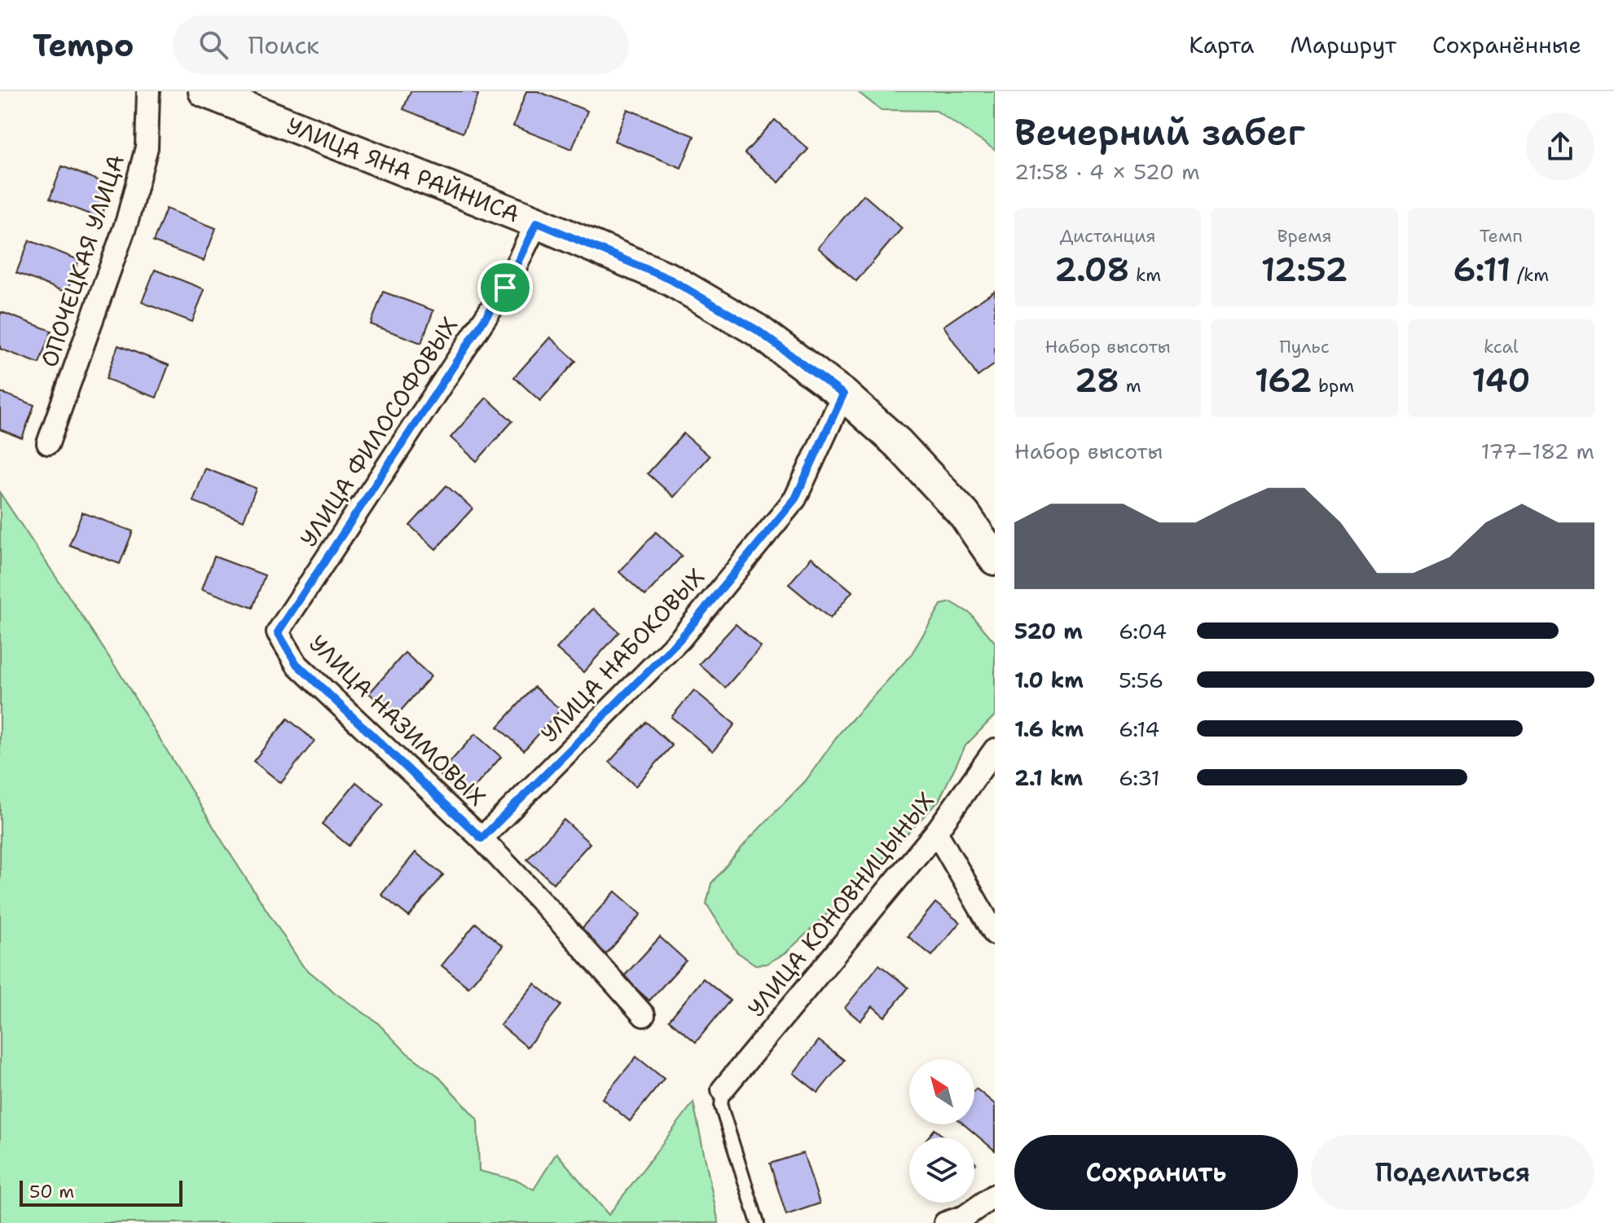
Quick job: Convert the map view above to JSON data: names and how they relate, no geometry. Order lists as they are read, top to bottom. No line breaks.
{"streets":{"street":["УЛИЦА ЯНА РАЙНИСА","ОПОЧЕЦКАЯ УЛИЦА","УЛИЦА ФИЛОСОФОВЫХ","УЛИЦА НАБОКОВЫХ","УЛИЦА НАЗИМОВЫХ","УЛИЦА КОНОВНИЦЫНЫХ"]},"crossings":[["УЛИЦА ЯНА РАЙНИСА","УЛИЦА ФИЛОСОФОВЫХ"],["УЛИЦА ЯНА РАЙНИСА","УЛИЦА НАБОКОВЫХ"],["УЛИЦА ФИЛОСОФОВЫХ","УЛИЦА НАЗИМОВЫХ"],["УЛИЦА НАБОКОВЫХ","УЛИЦА НАЗИМОВЫХ"]],"scale_bar":"50 m","north":"top left","page":{"header":"Tempo","search":"Поиск","nav":["Карта","Маршрут","Сохранённые"],"heading":["Вечерний забег","21:58 · 4 × 520 m"],"stats":[["Дистанция","2.08 km"],["Время","12:52"],["Темп","6:11 /km"],["Набор высоты","28 m"],["Пульс","162 bpm"],["kcal","140"]],"chart":["Набор высоты","177–182 m"],"list":[{"name":"520 m","note":"6:04"},{"name":"1.0 km","note":"5:56"},{"name":"1.6 km","note":"6:14"},{"name":"2.1 km","note":"6:31"}],"buttons":["Сохранить","Поделиться"],"scale":"50 m"}}
